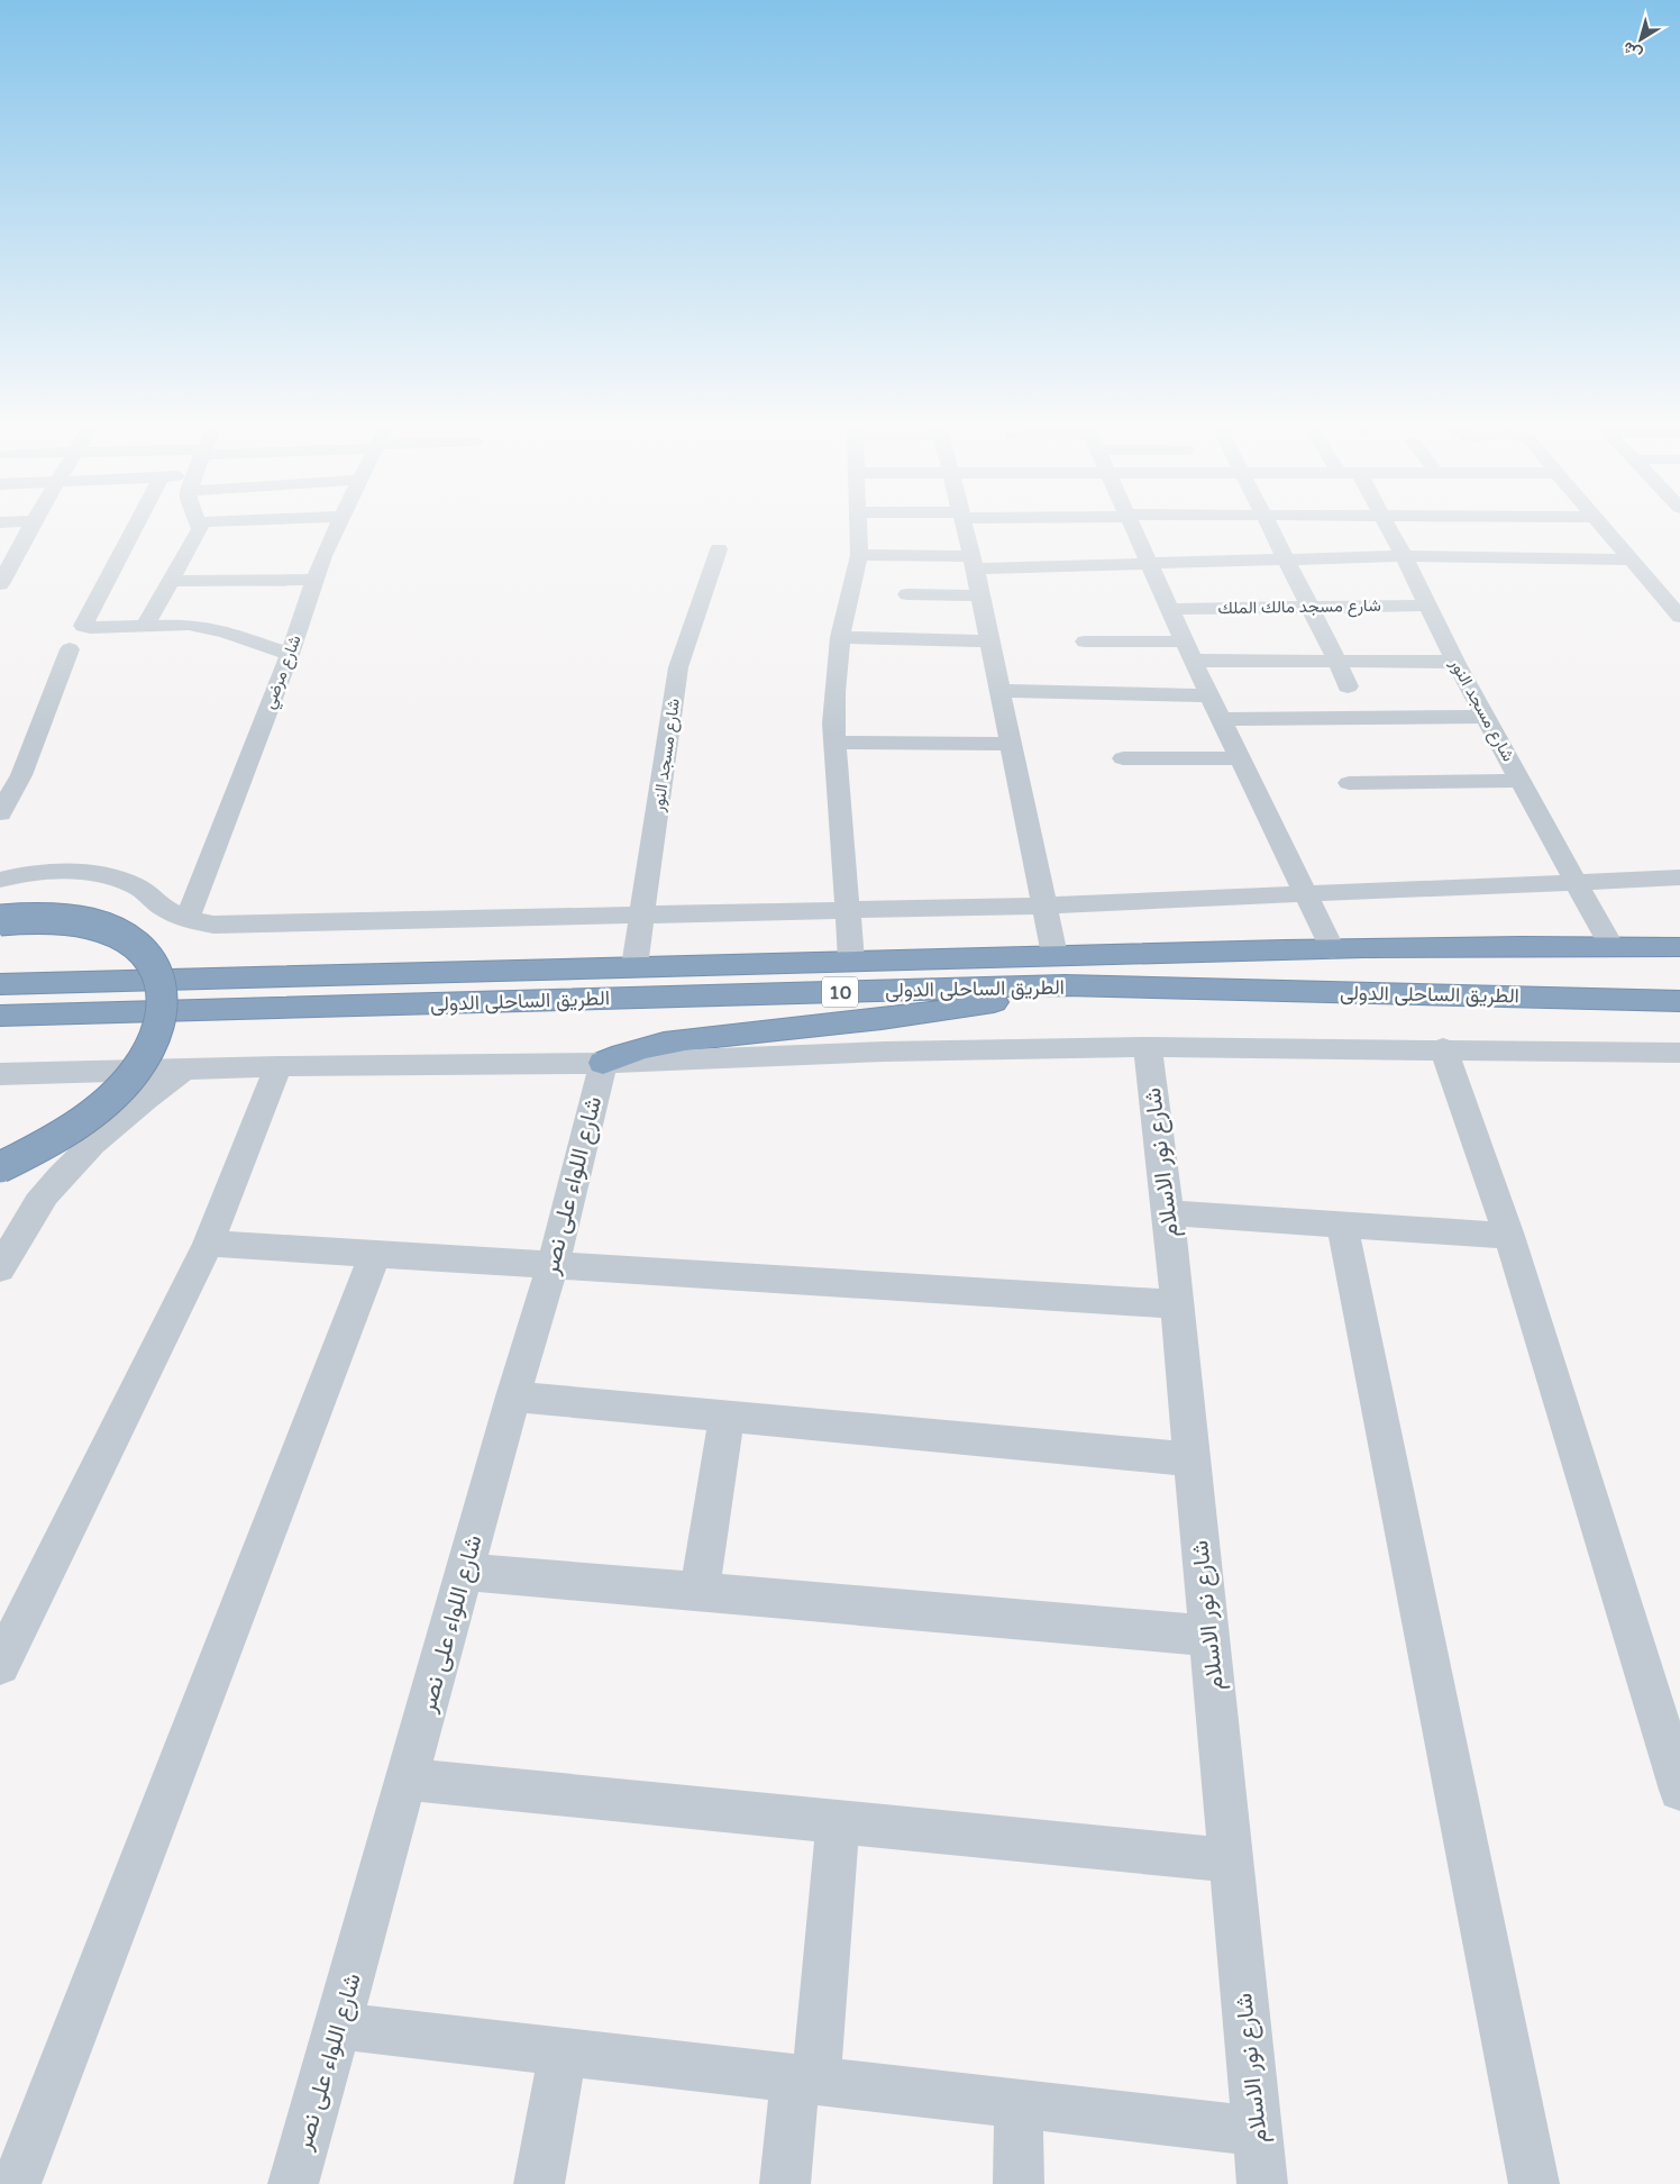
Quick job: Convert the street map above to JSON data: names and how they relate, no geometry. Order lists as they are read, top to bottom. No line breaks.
{"streets":{"highway":["الطريق الساحلى الدولى","10"],"street":["شارع مسجد مالك الملك","شارع مرضي","شارع مسجد النور","شارع نور الاسلام","شارع اللواء على نصر"]},"crossings":[["شارع مسجد مالك الملك","شارع مسجد النور"],["شارع مسجد النور","الطريق الساحلى الدولى"]],"north":"bottom left"}
